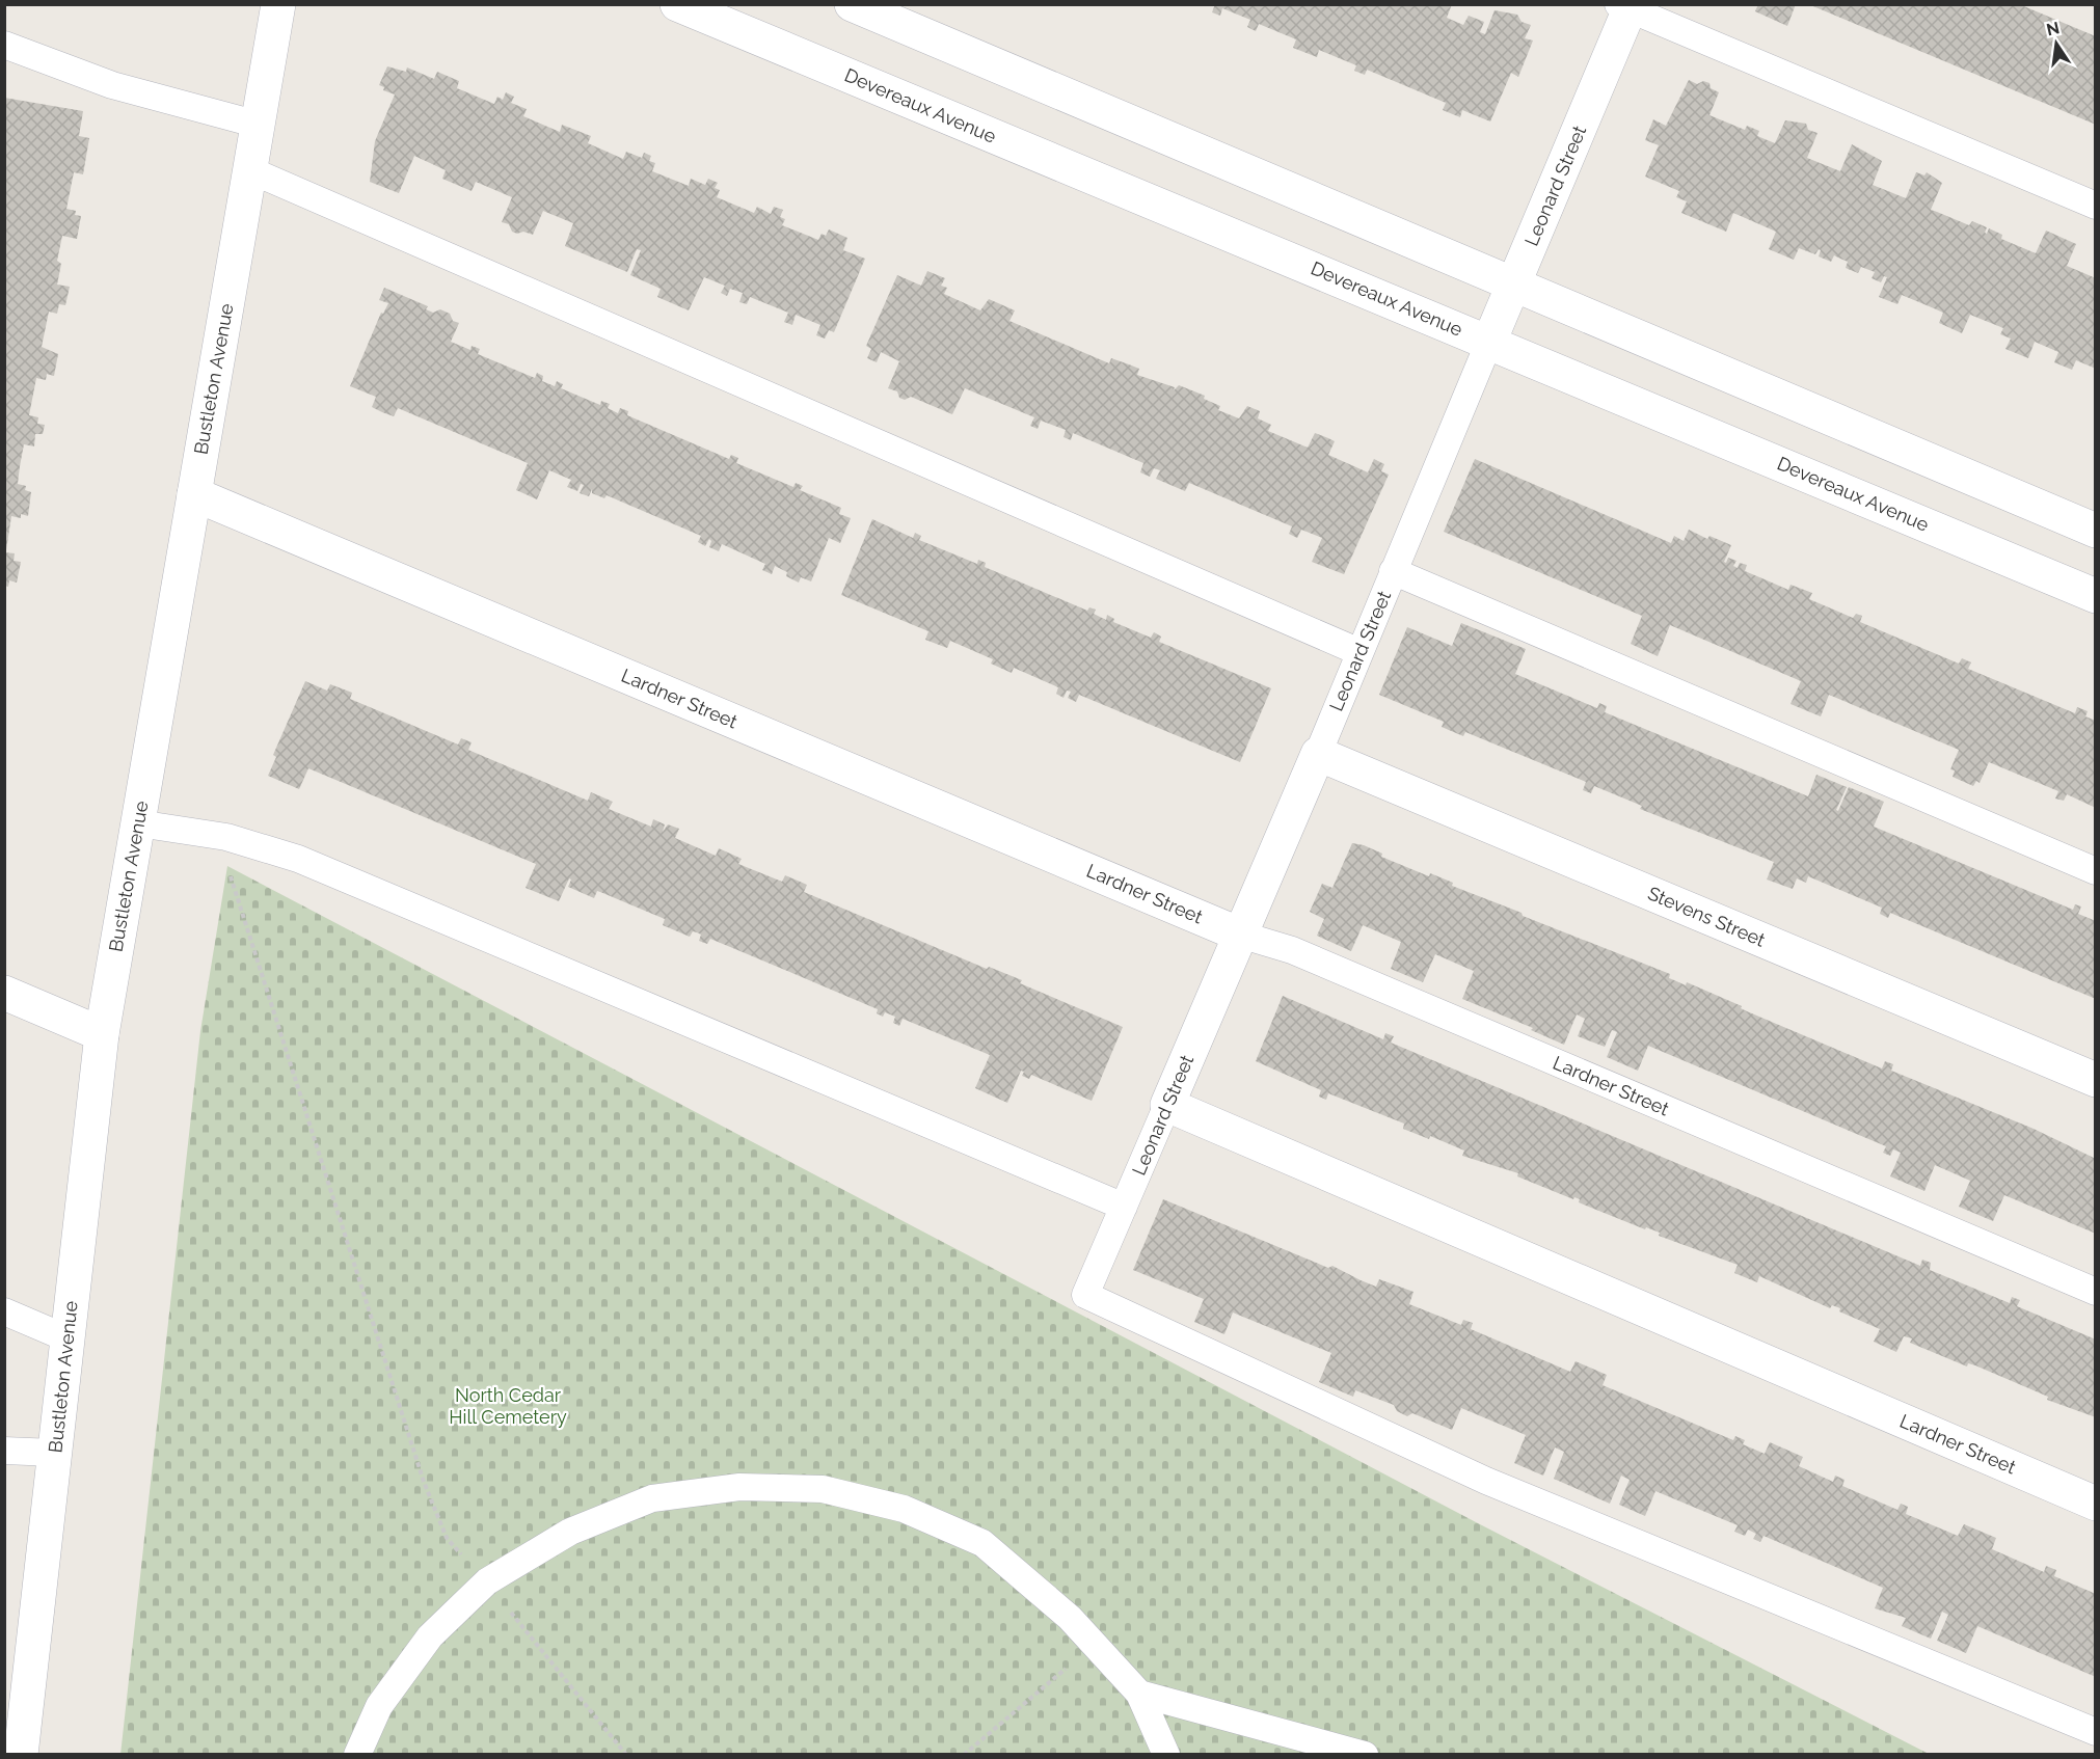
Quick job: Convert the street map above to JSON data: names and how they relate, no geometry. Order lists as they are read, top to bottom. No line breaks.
{"streets":{"street":["Devereaux Avenue","Leonard Street","Bustleton Avenue","Lardner Street","Stevens Street"]},"crossings":[["Devereaux Avenue","Leonard Street"],["Leonard Street","Lardner Street"],["Leonard Street","Stevens Street"],["Bustleton Avenue","Lardner Street"]],"parks":["North Cedar Hill Cemetery"],"north":"top"}
